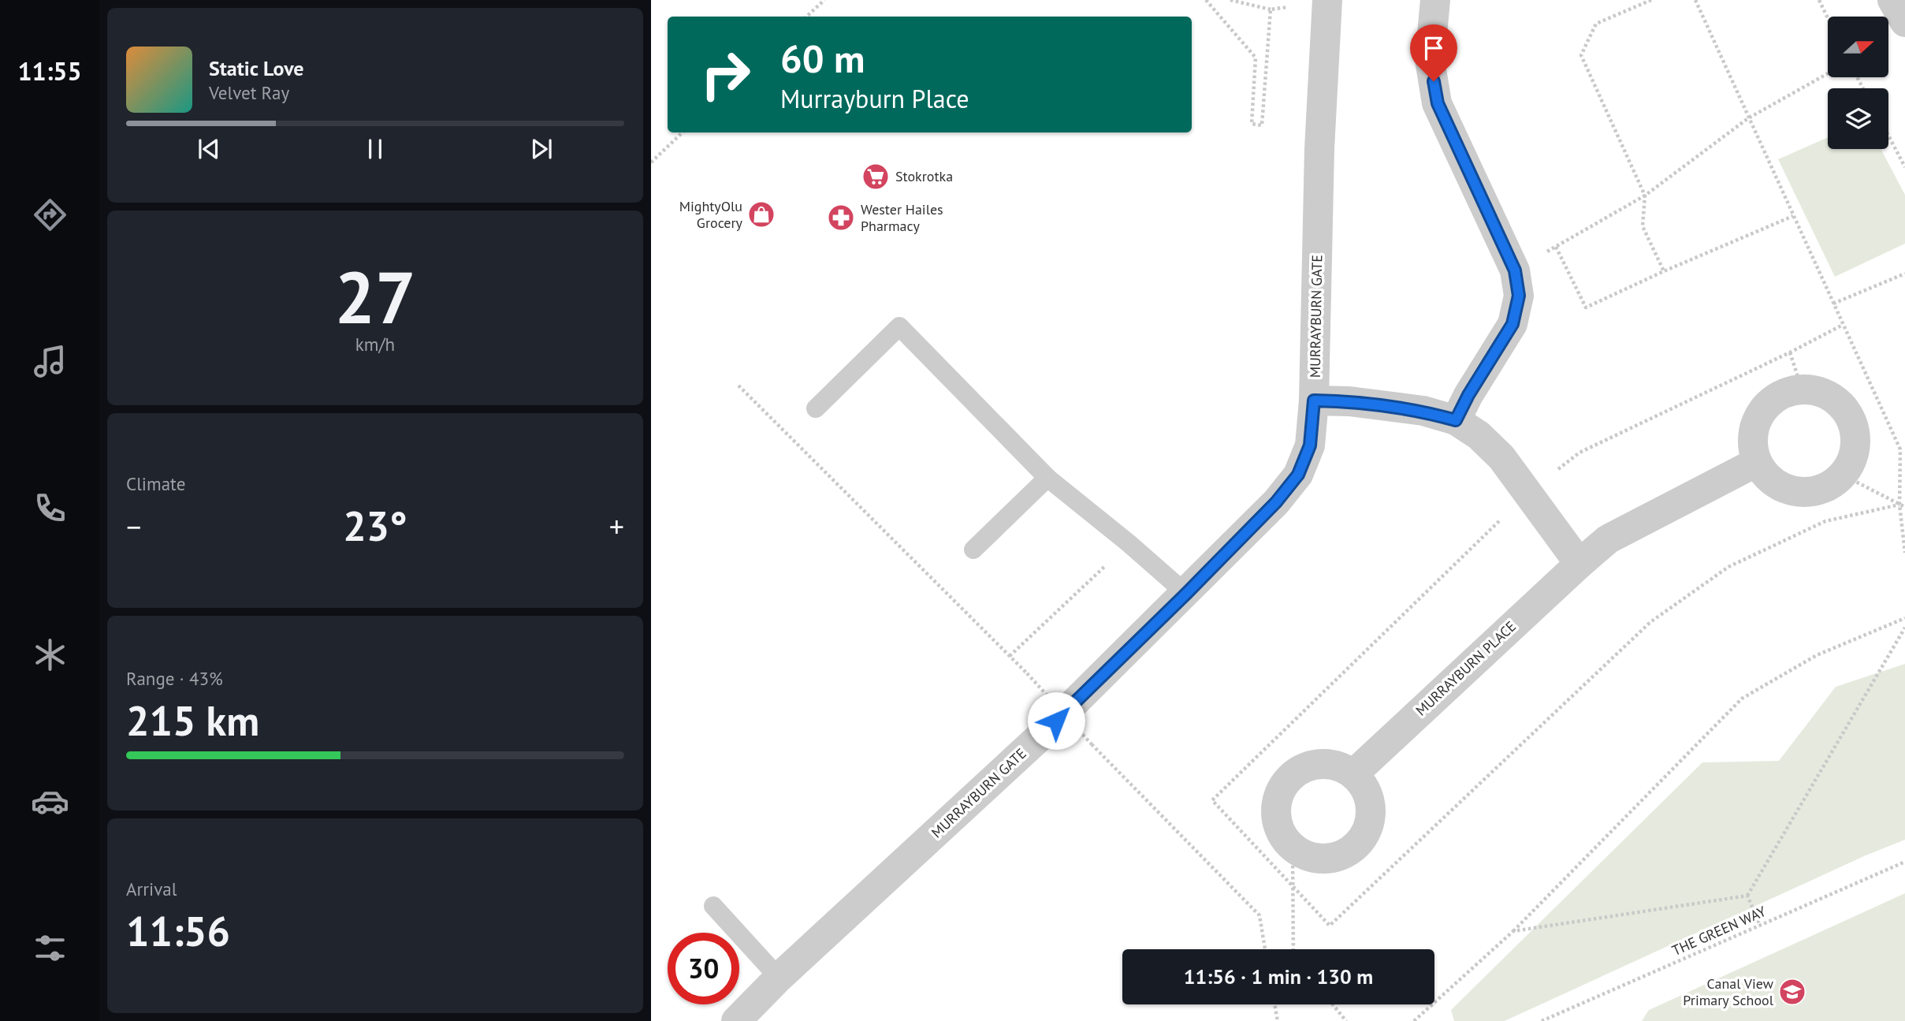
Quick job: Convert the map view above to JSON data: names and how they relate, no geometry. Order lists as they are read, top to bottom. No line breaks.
{"streets":{"street":["MURRAYBURN GATE","MURRAYBURN PLACE"],"path":["THE GREEN WAY"]},"places":{"supermarket":["Stokrotka"],"shop":["MightyOlu Grocery"],"pharmacy":["Wester Hailes Pharmacy"],"school or university":["Canal View Primary School"]},"north":"right","page":{"tabs":"11:55","turn":["60 m","Murrayburn Place"],"song":["Static Love","Velvet Ray"],"tile":[["27","km/h"],"Climate",["Range · 43%","215 km"],["Arrival","11:56"]],"heat":["−","23°","+"],"limit":"30","trip":"11:56 · 1 min · 130 m"}}
